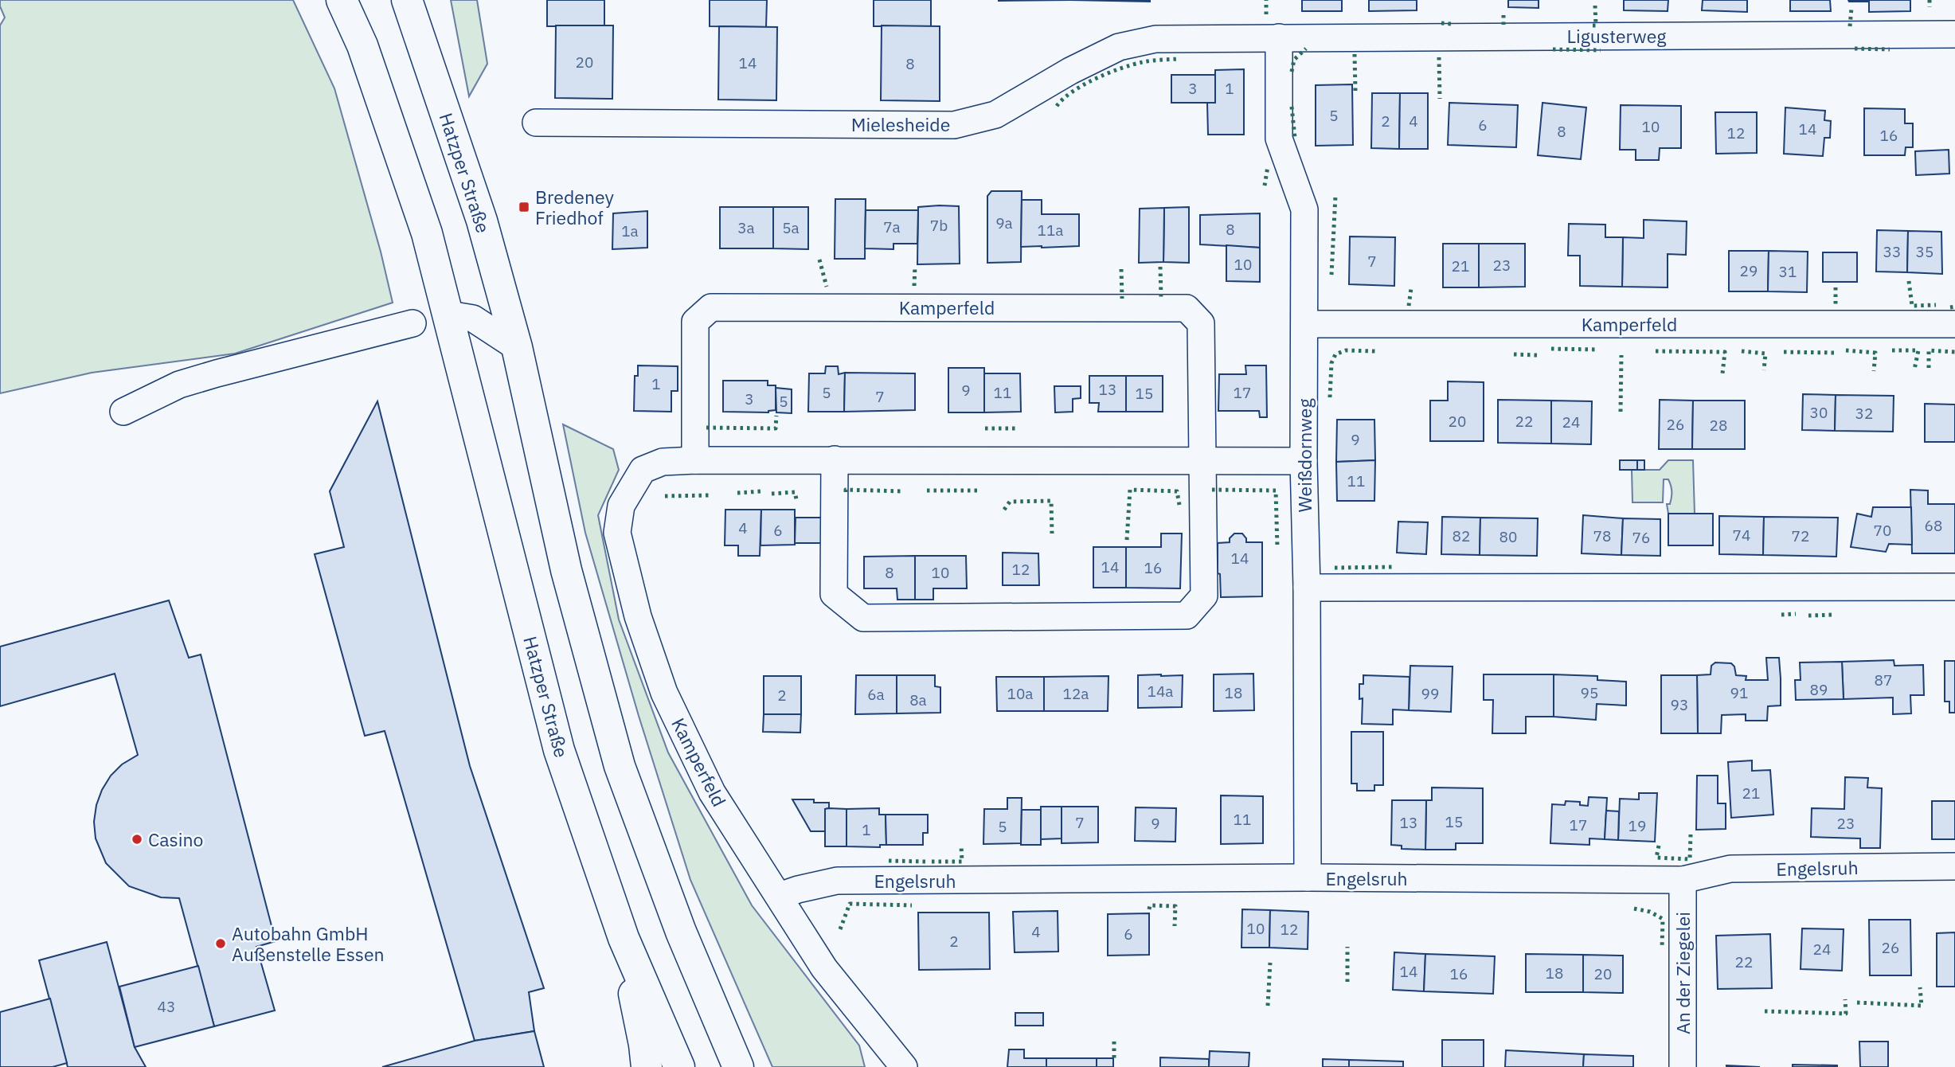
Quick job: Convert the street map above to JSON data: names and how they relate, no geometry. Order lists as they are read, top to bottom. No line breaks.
{"streets":{"main road":["Hatzper Straße"],"street":["Ligusterweg","Mielesheide","Kamperfeld","Weißdornweg","Engelsruh","An der Ziegelei"]},"crossings":[["Ligusterweg","Mielesheide"],["Ligusterweg","Weißdornweg"],["Mielesheide","Weißdornweg"],["Kamperfeld","Weißdornweg"],["Kamperfeld","Engelsruh"],["Weißdornweg","Engelsruh"],["Engelsruh","An der Ziegelei"]],"places":{"transit":["Bredeney Friedhof"],"other":["Casino","Autobahn GmbH Außenstelle Essen"]},"house_numbers":["20","14","8","3","1","5","2","4","6","10","14","8","12","16","9a","7b","7a","3a","5a","8","11a","1a","33","35","7","10","23","21","29","31","1","13","9","5","11","17","15","7","3","5","30","32","20","22","24","26","28","9","11","68","4","6","70","74","82","78","72","80","76","14","14","16","12","8","10","87","89","14a","18","95","91","10a","12a","99","6a","2","8a","93","21","11","15","7","13","9","23","17","19","5","1","10","12","4","6","2","26","24","22","14","18","16","20","43"]}
